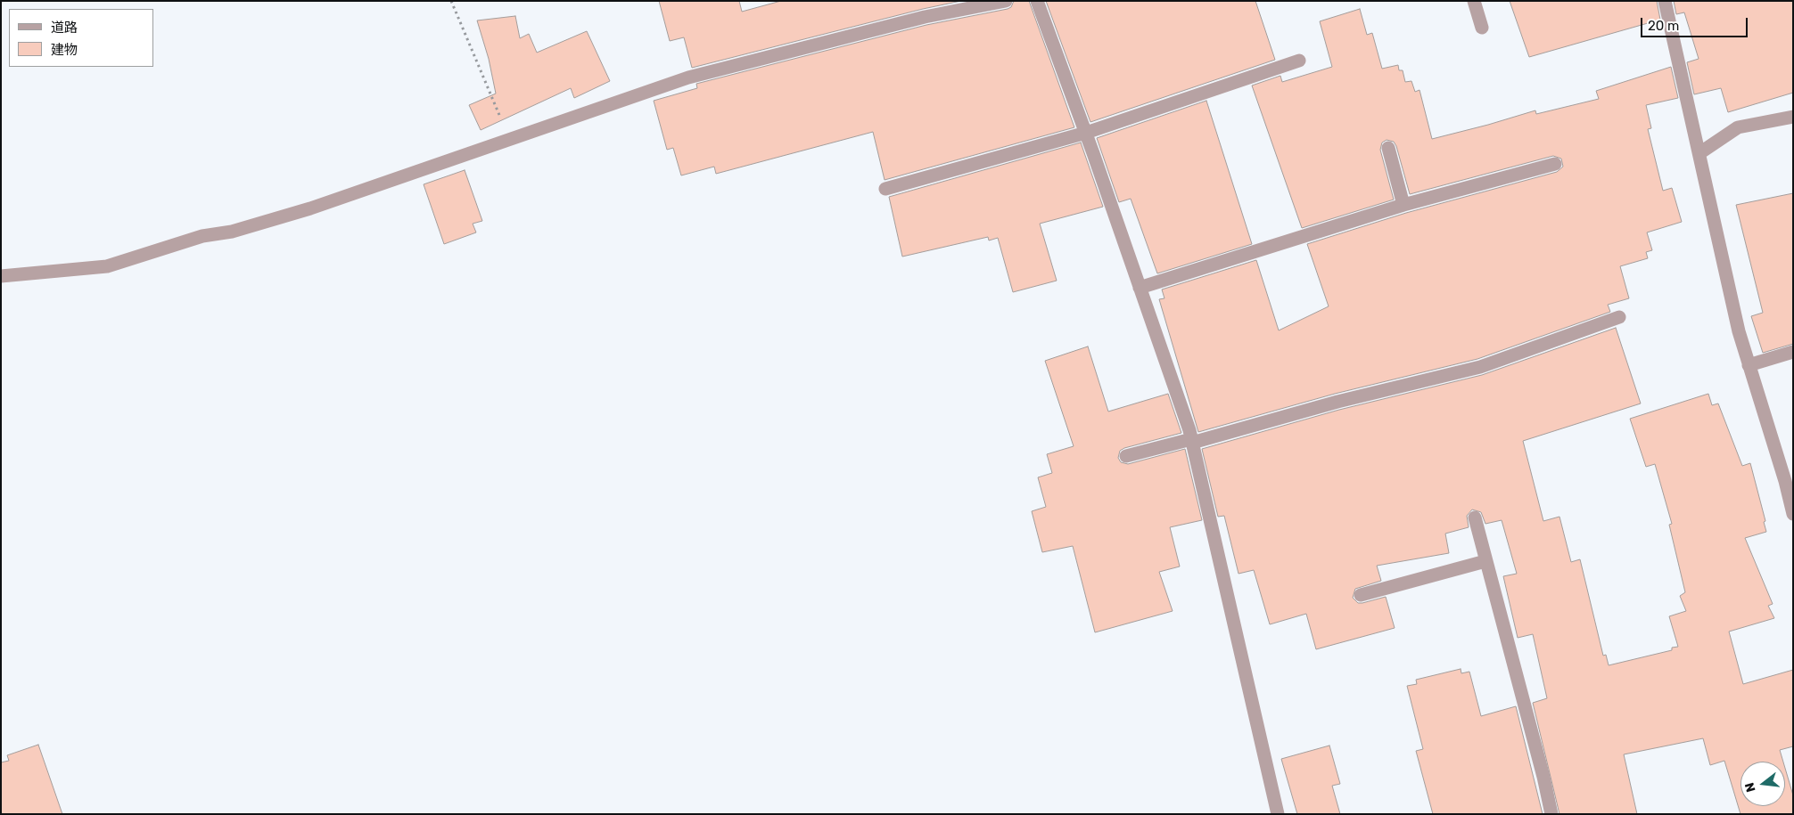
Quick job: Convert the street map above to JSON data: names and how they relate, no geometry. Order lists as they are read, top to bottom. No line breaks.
{"legend":["道路","建物"],"scale_bar":"20 m","north":"left"}
